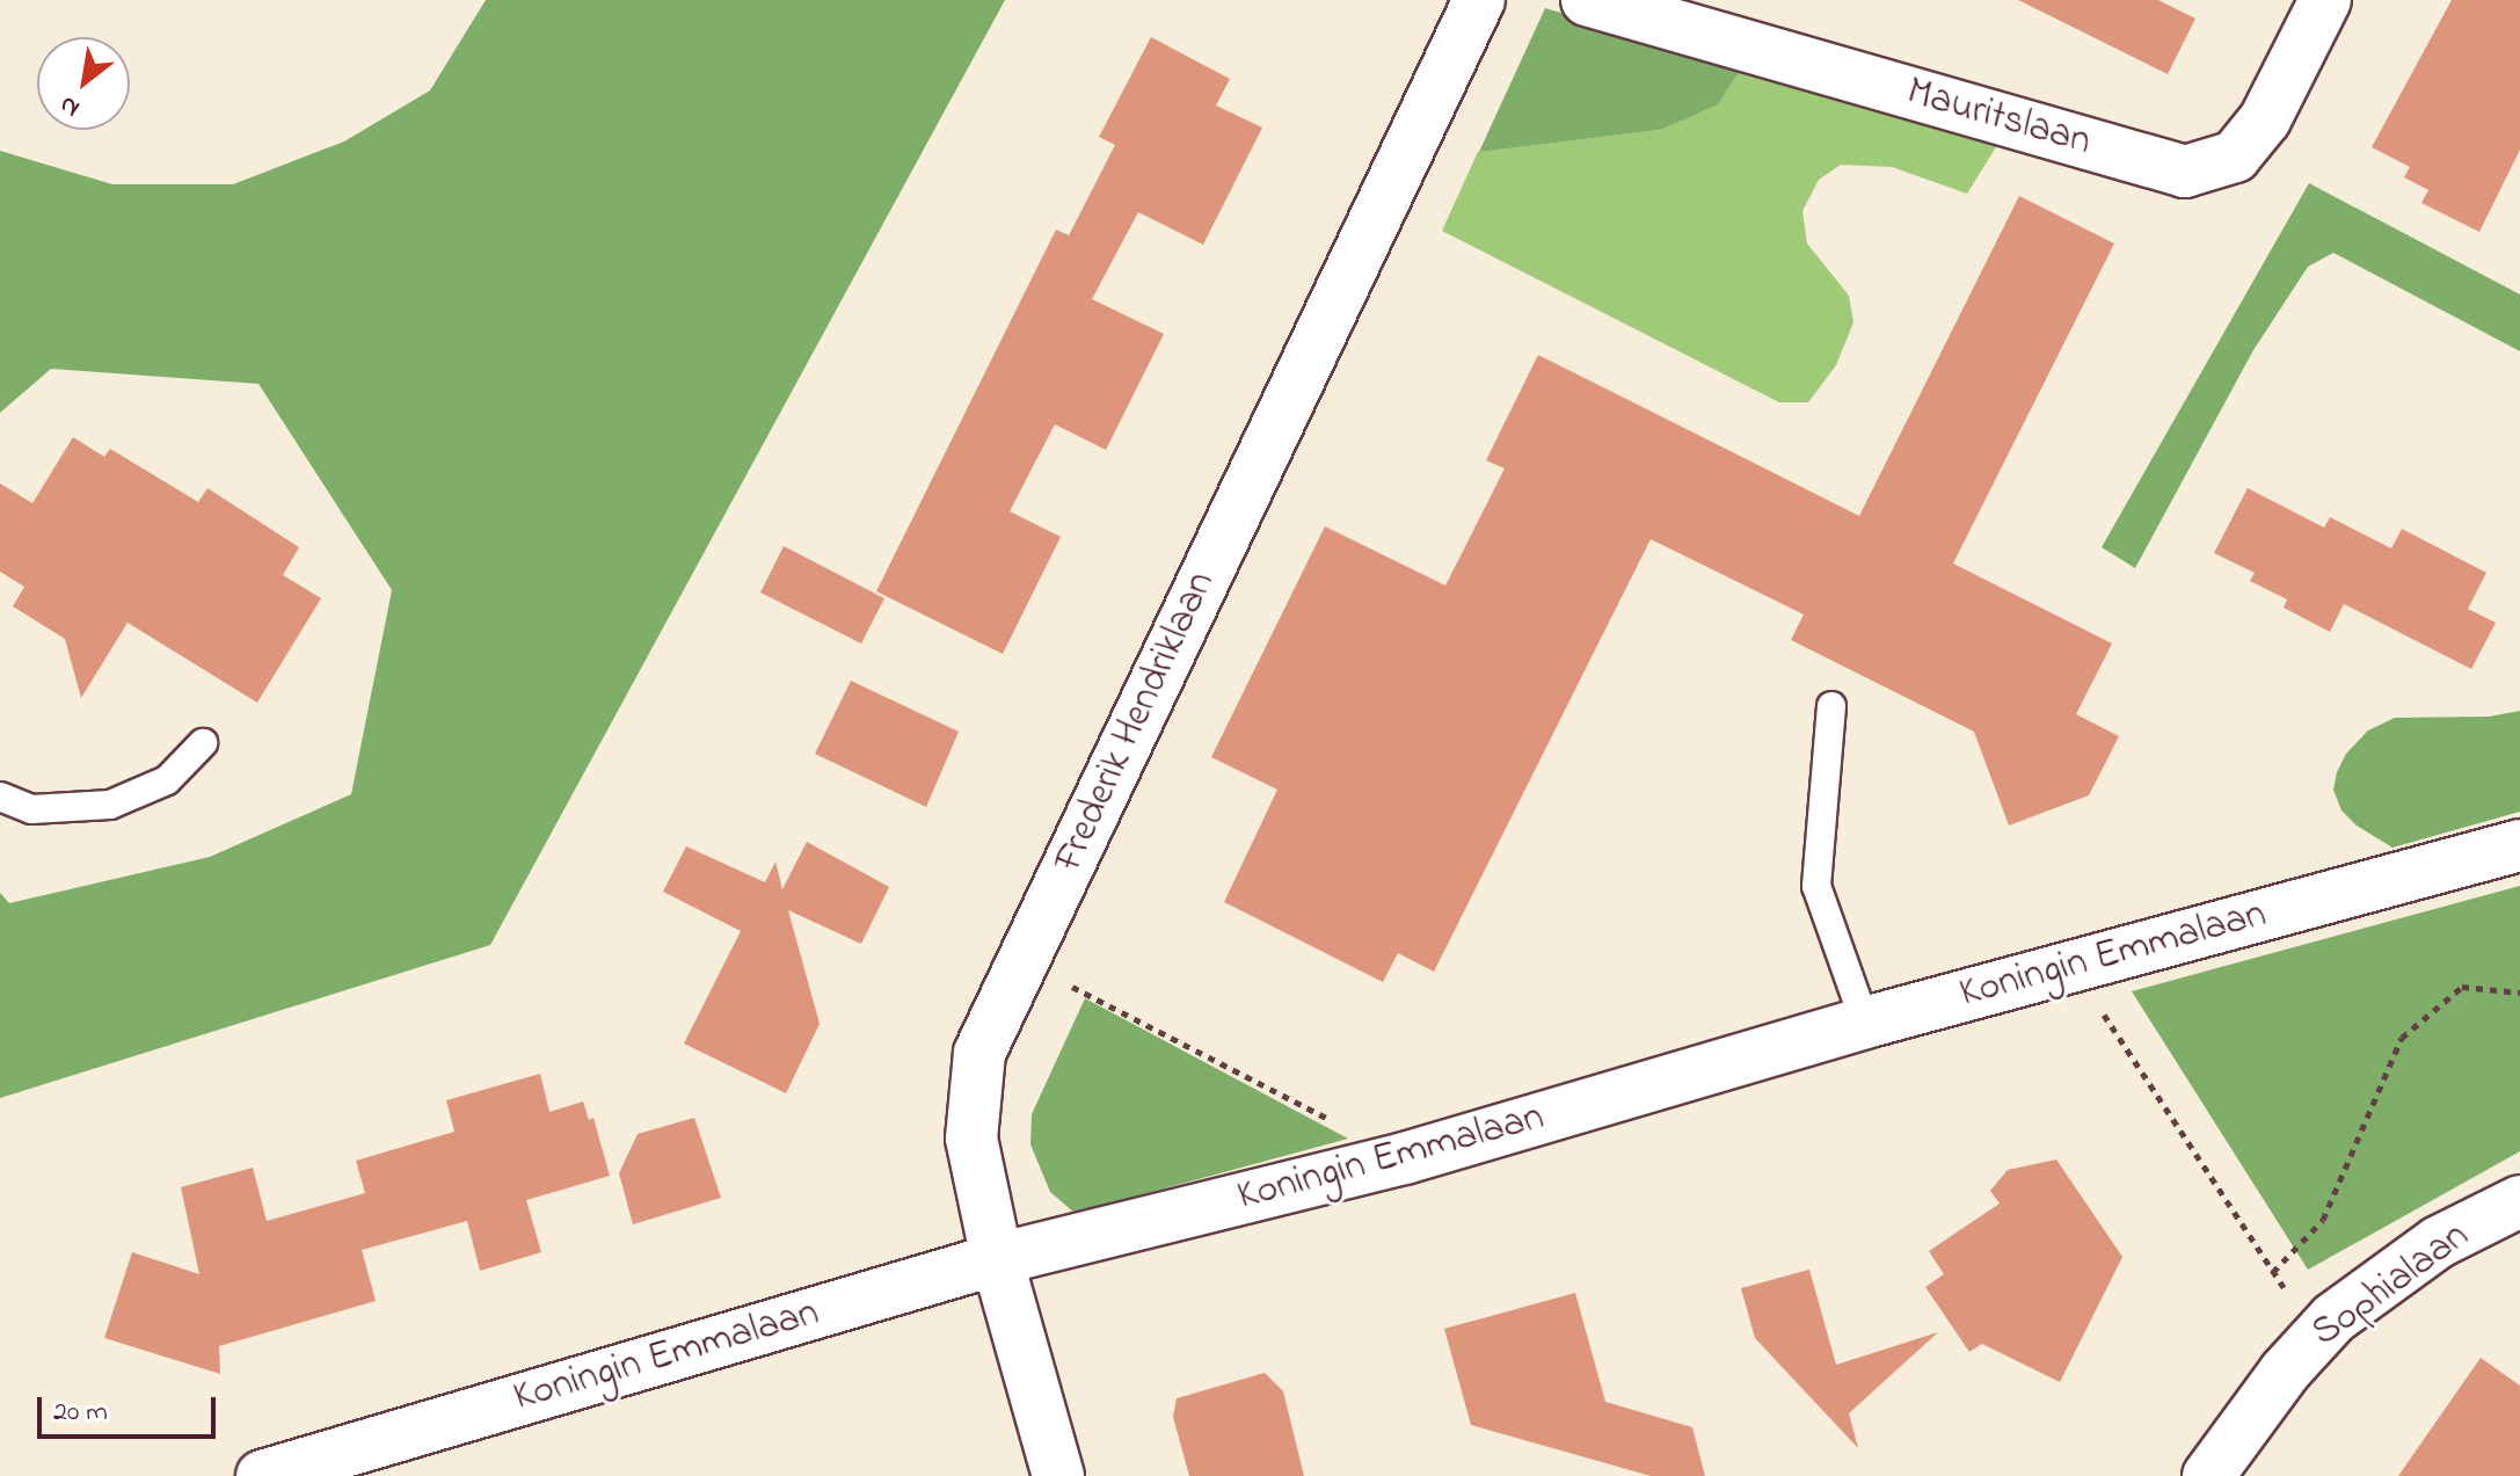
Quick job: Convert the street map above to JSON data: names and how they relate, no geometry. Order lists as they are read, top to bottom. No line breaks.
{"streets":{"street":["Mauritslaan","Frederik Hendriklaan","Koningin Emmalaan","Sophialaan"]},"crossings":[["Frederik Hendriklaan","Koningin Emmalaan"]],"scale_bar":"20 m","north":"bottom left"}
